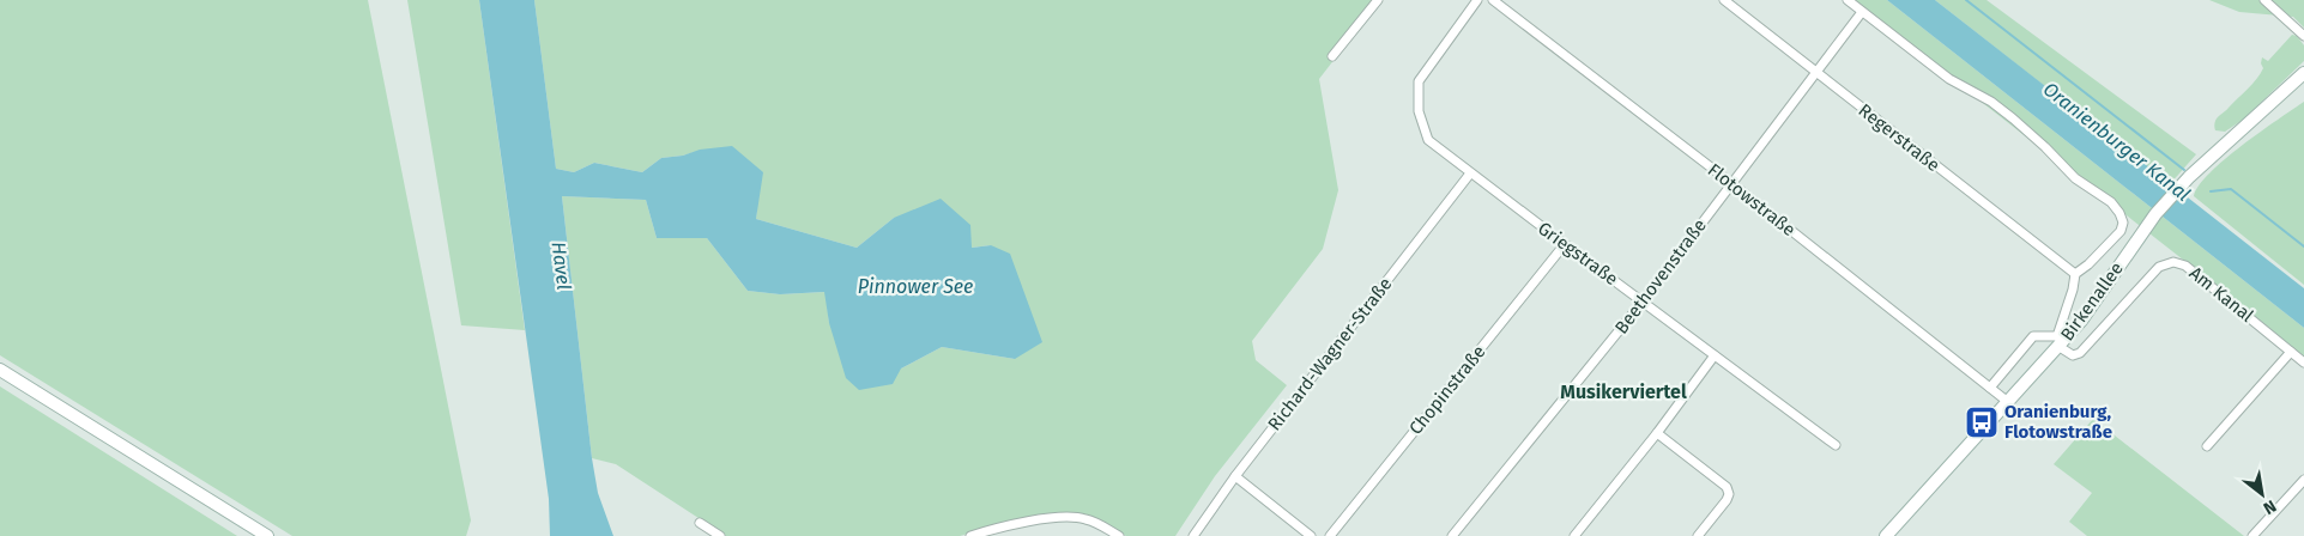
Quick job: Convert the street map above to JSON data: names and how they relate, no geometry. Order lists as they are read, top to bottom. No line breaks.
{"streets":{"street":["Regerstraße","Flotowstraße","Griegstraße","Beethovenstraße","Am Kanal","Birkenallee","Richard-Wagner-Straße","Chopinstraße"]},"crossings":[["Regerstraße","Beethovenstraße"],["Flotowstraße","Beethovenstraße"],["Flotowstraße","Birkenallee"],["Griegstraße","Beethovenstraße"],["Griegstraße","Richard-Wagner-Straße"],["Griegstraße","Chopinstraße"],["Am Kanal","Birkenallee"]],"districts":["Musikerviertel"],"water":["Oranienburger Kanal","Havel","Pinnower See"],"places":{"bus stop":["Oranienburg, Flotowstraße"]},"north":"bottom right"}
